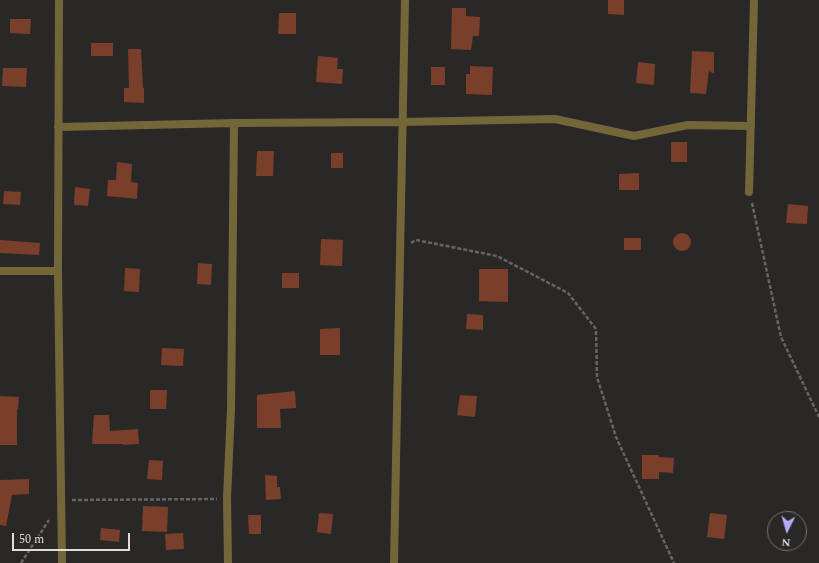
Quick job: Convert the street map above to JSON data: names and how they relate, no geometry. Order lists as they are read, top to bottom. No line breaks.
{"scale_bar":"50 m","north":"bottom"}
